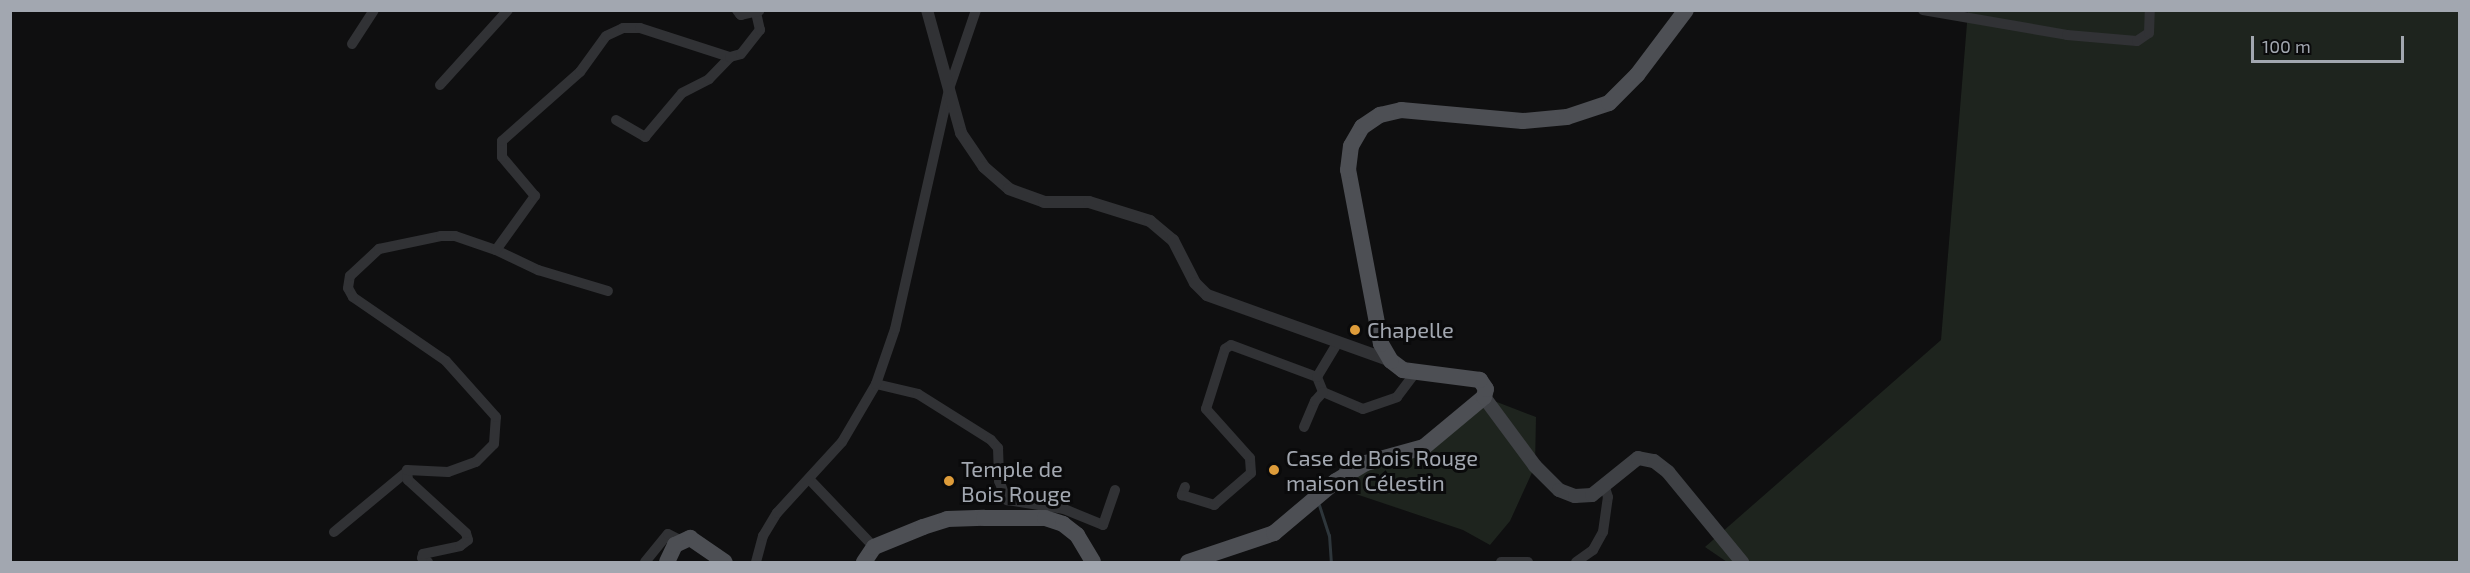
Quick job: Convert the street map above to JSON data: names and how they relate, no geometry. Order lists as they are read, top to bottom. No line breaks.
{"places":["Chapelle","Case de Bois Rouge maison Célestin","Temple de Bois Rouge"],"scale_bar":"100 m"}
